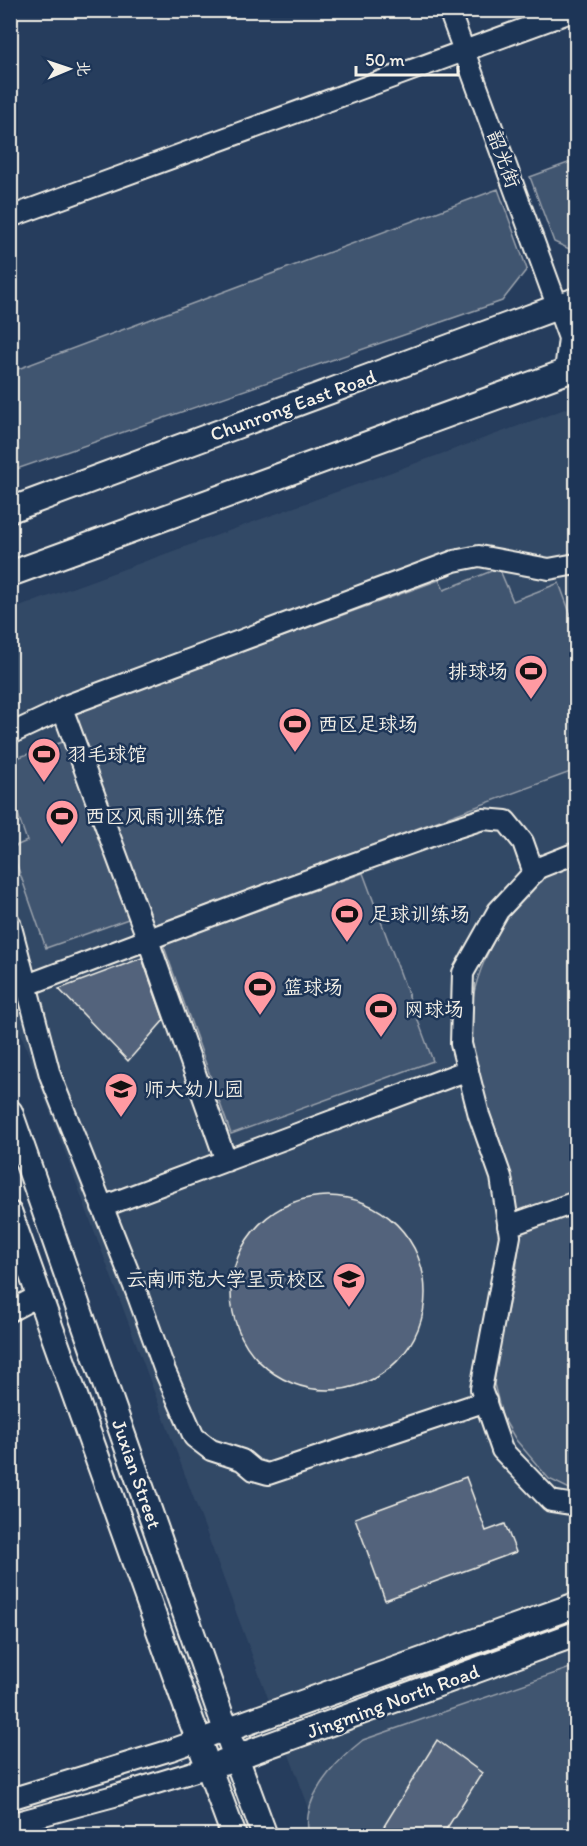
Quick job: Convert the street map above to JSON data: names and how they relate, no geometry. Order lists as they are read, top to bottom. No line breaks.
{"streets":{"main road":["Chunrong East Road","Juxian Street","Jingming North Road"],"street":["韶光街"]},"crossings":[["韶光街","Chunrong East Road"],["Juxian Street","Jingming North Road"]],"places":{"sports":["排球场","西区足球场","羽毛球馆","西区风雨训练馆","足球训练场","篮球场","网球场"],"school or university":["师大幼儿园","云南师范大学呈贡校区"]},"scale_bar":"50 m","north":"right"}
